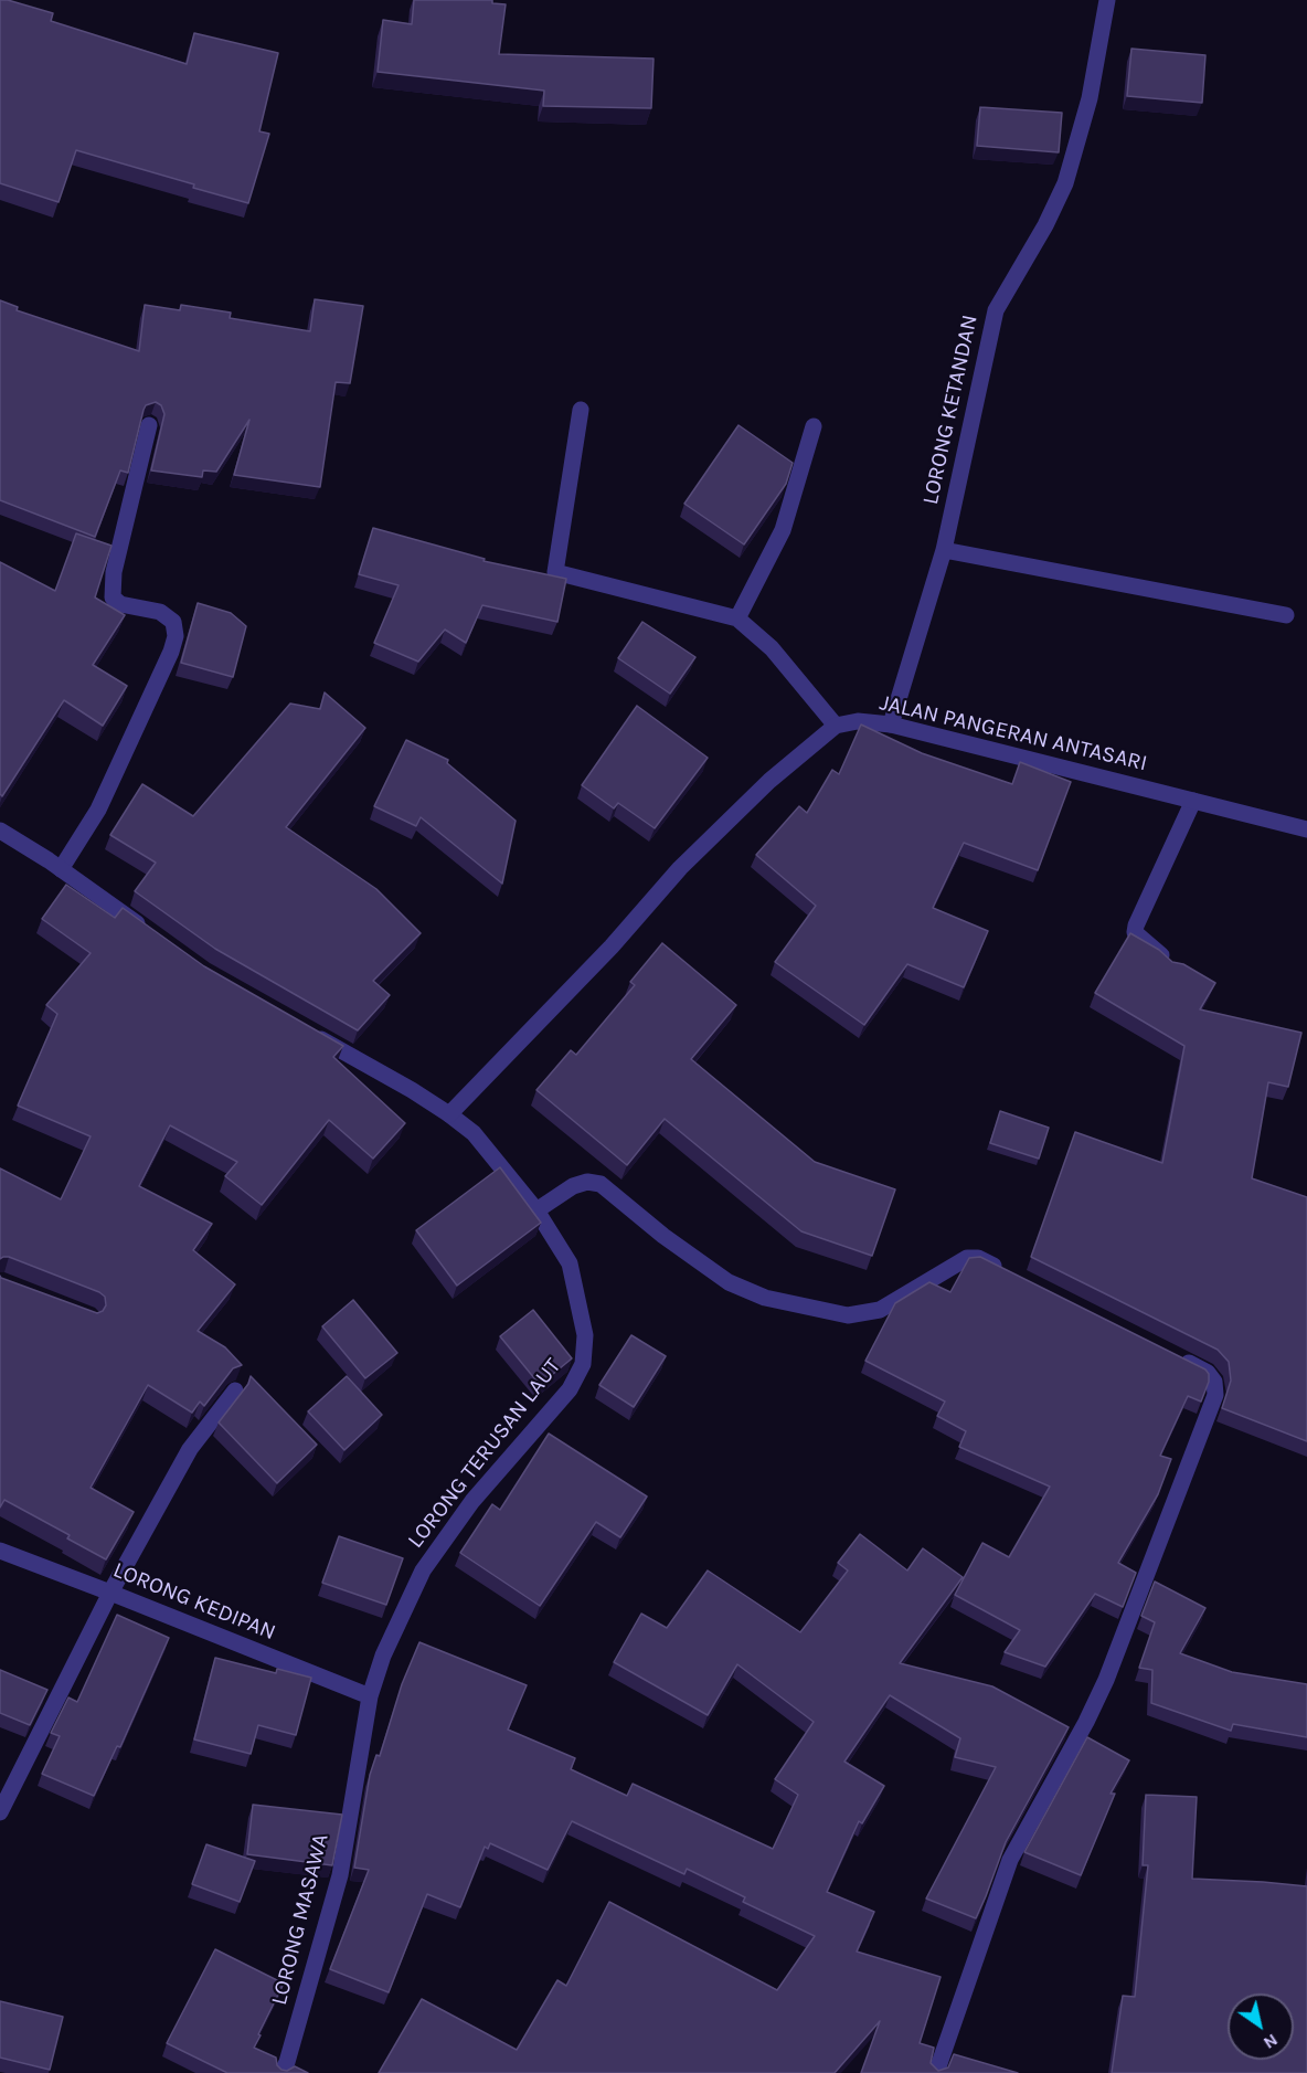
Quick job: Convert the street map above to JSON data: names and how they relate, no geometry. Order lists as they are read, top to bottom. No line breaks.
{"streets":{"street":["LORONG KETANDAN","JALAN PANGERAN ANTASARI","LORONG TERUSAN LAUT","LORONG KEDIPAN","LORONG MASAWA"]},"crossings":[["LORONG KETANDAN","JALAN PANGERAN ANTASARI"],["LORONG TERUSAN LAUT","LORONG KEDIPAN"],["LORONG TERUSAN LAUT","LORONG MASAWA"],["LORONG KEDIPAN","LORONG MASAWA"]],"north":"bottom right"}
